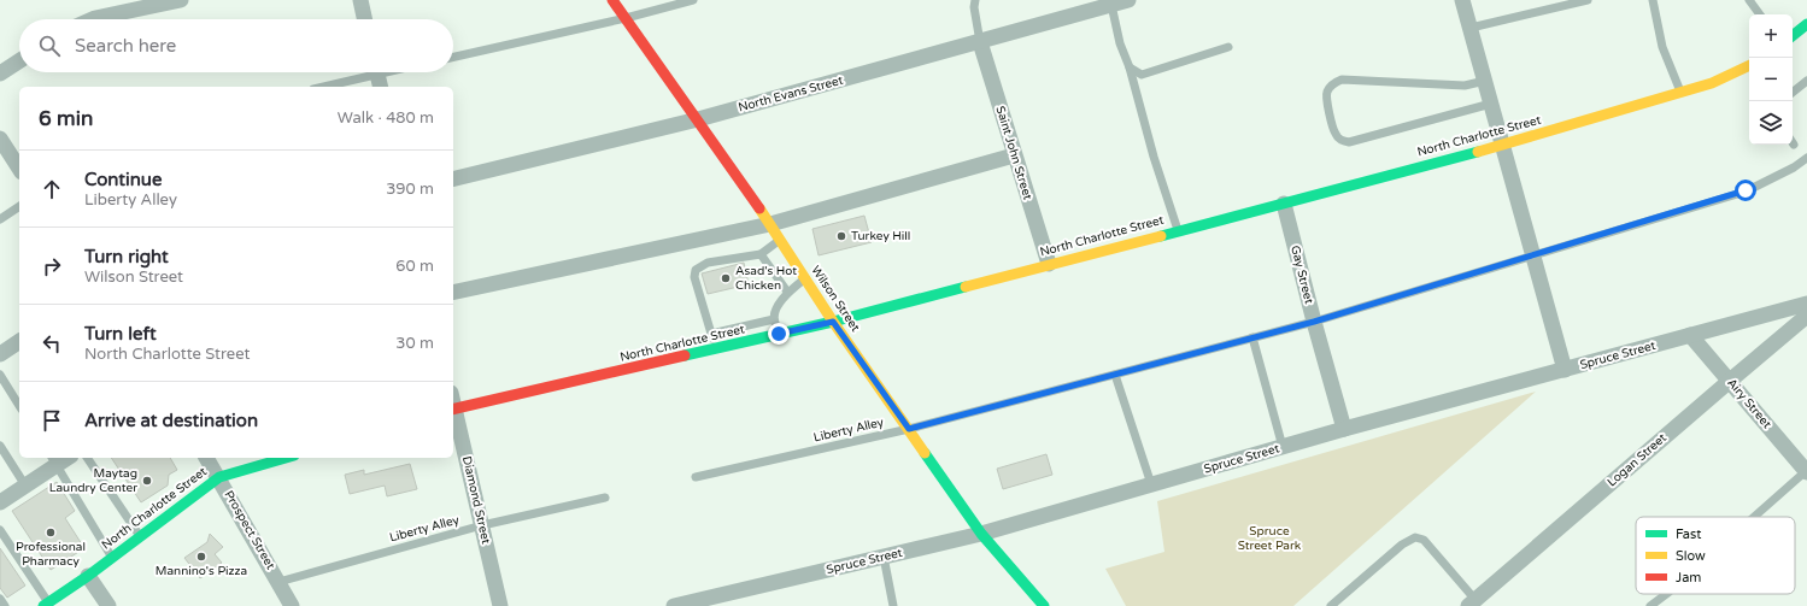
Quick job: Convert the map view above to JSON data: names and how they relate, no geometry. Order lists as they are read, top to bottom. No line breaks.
{"streets":{"main road":["North Charlotte Street","Wilson Street"],"street":["North Evans Street","Saint John Street","Gay Street","Spruce Street","Airy Street","Logan Street","Diamond Street","Prospect Street"],"lane":["Liberty Alley"]},"crossings":[["North Evans Street","Saint John Street"],["North Evans Street","Wilson Street"],["North Charlotte Street","Saint John Street"],["North Charlotte Street","Gay Street"],["North Charlotte Street","Wilson Street"],["North Charlotte Street","Diamond Street"],["North Charlotte Street","Prospect Street"],["Gay Street","Spruce Street"],["Gay Street","Liberty Alley"],["Wilson Street","Spruce Street"],["Wilson Street","Liberty Alley"],["Spruce Street","Airy Street"],["Airy Street","Logan Street"],["Liberty Alley","Diamond Street"],["Liberty Alley","Prospect Street"]],"parks":["Spruce Street Park"],"places":["Turkey Hill","Asad's Hot Chicken","Maytag Laundry Center","Professional Pharmacy","Mannino's Pizza"],"legend":["Fast","Slow","Jam"],"page":{"map_buttons":["+","−"],"search":"Search here","heading":["6 min","Walk · 480 m"],"list":[["Continue","Liberty Alley","390 m"],["Turn right","Wilson Street","60 m"],["Turn left","North Charlotte Street","30 m"],"Arrive at destination"]}}
